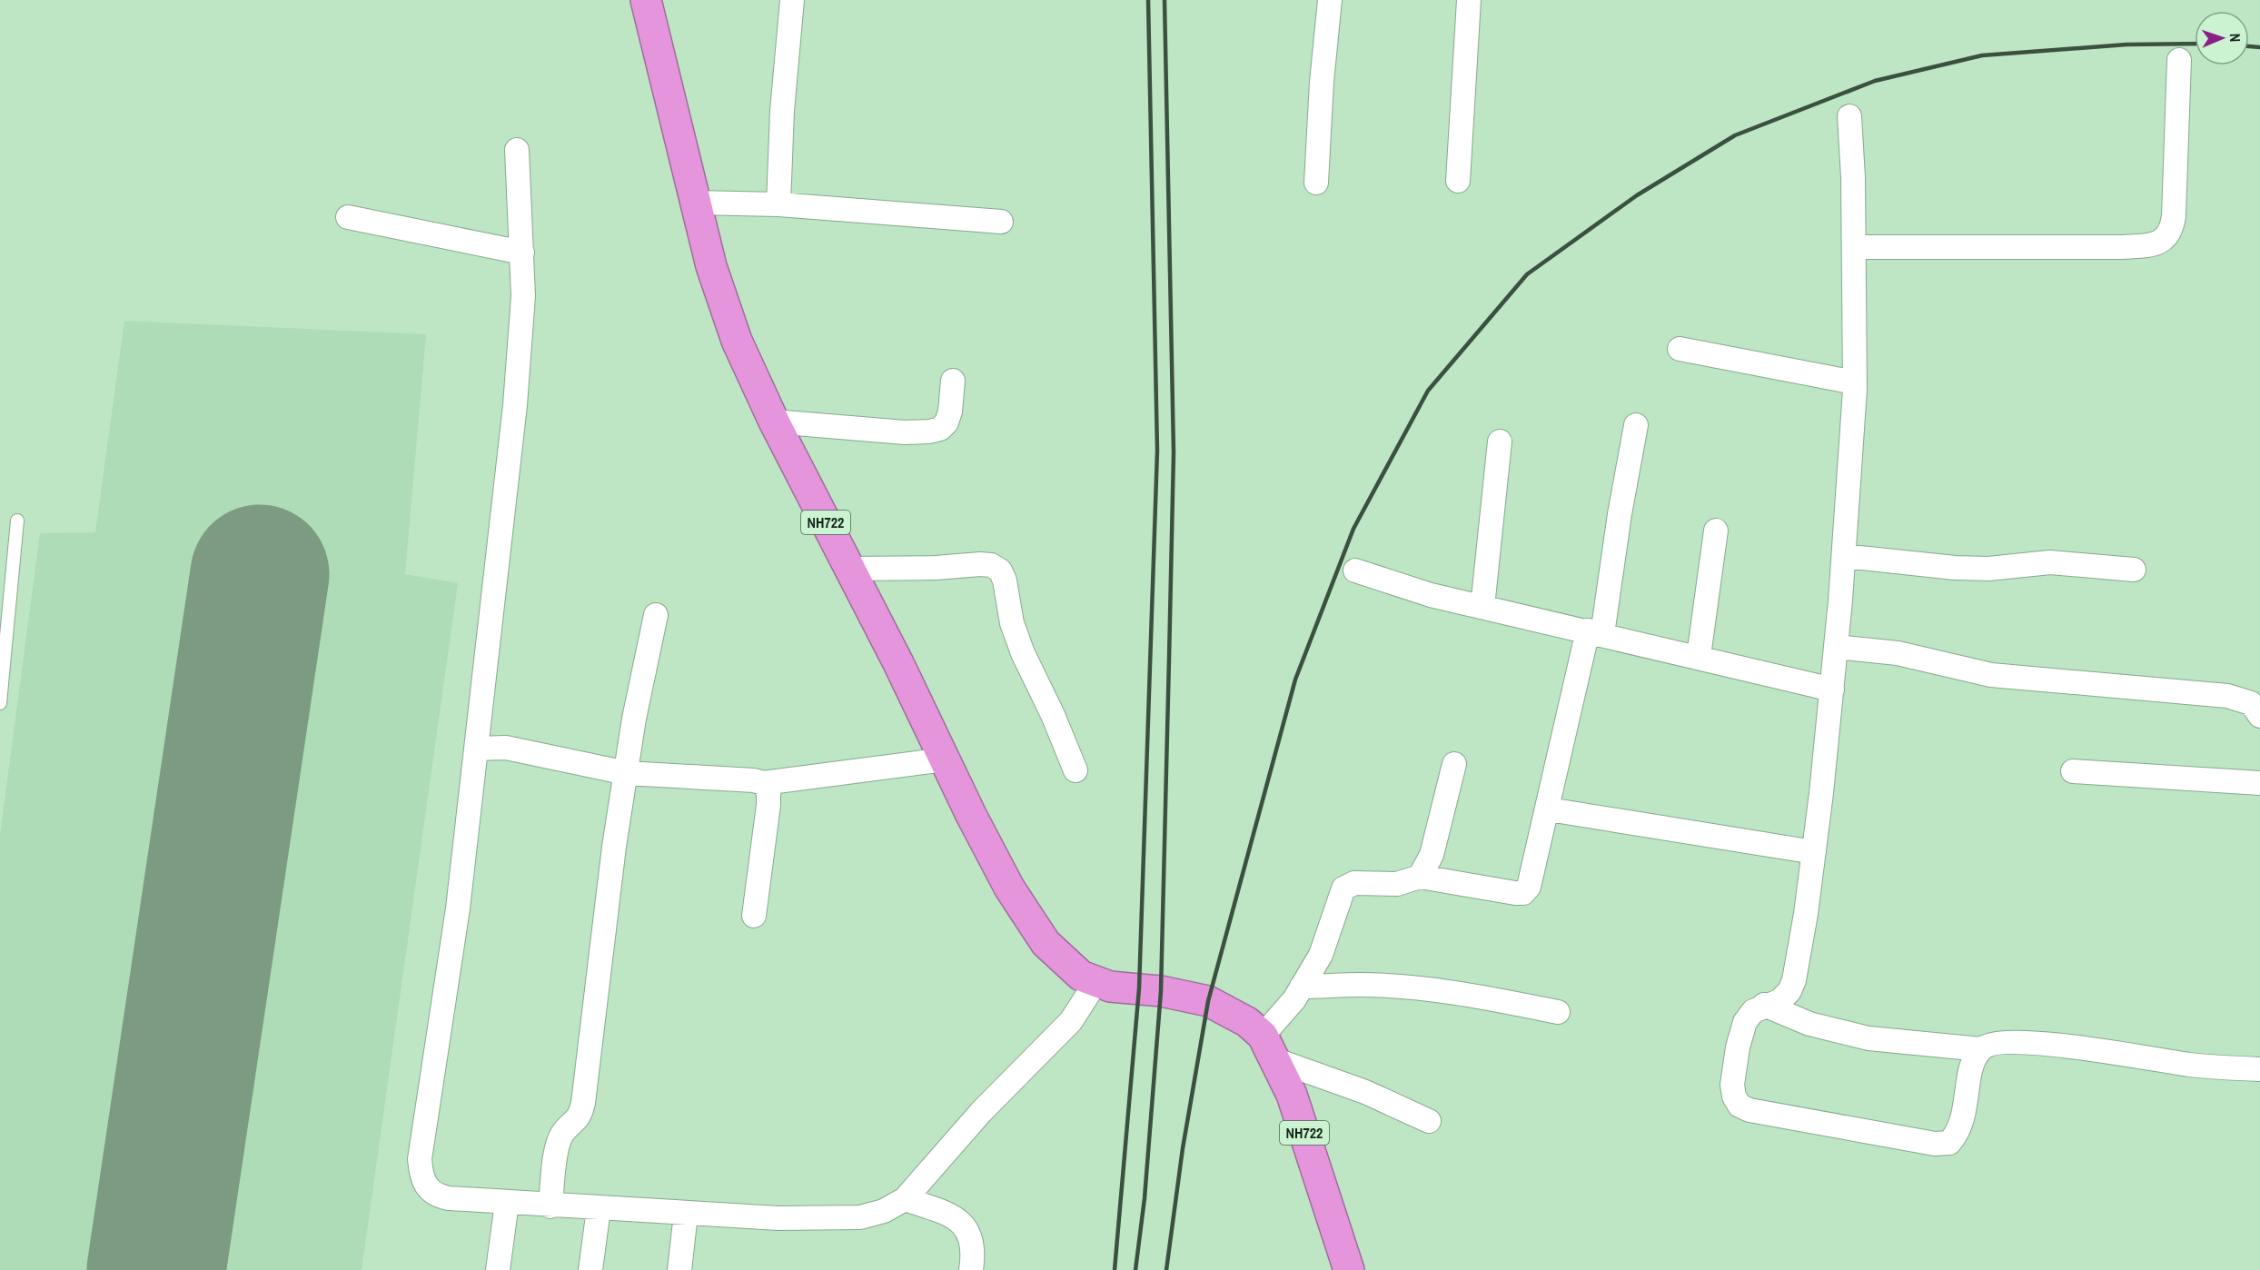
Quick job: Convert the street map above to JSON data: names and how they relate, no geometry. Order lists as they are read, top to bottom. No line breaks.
{"streets":{"highway":["NH722"]},"north":"right"}
